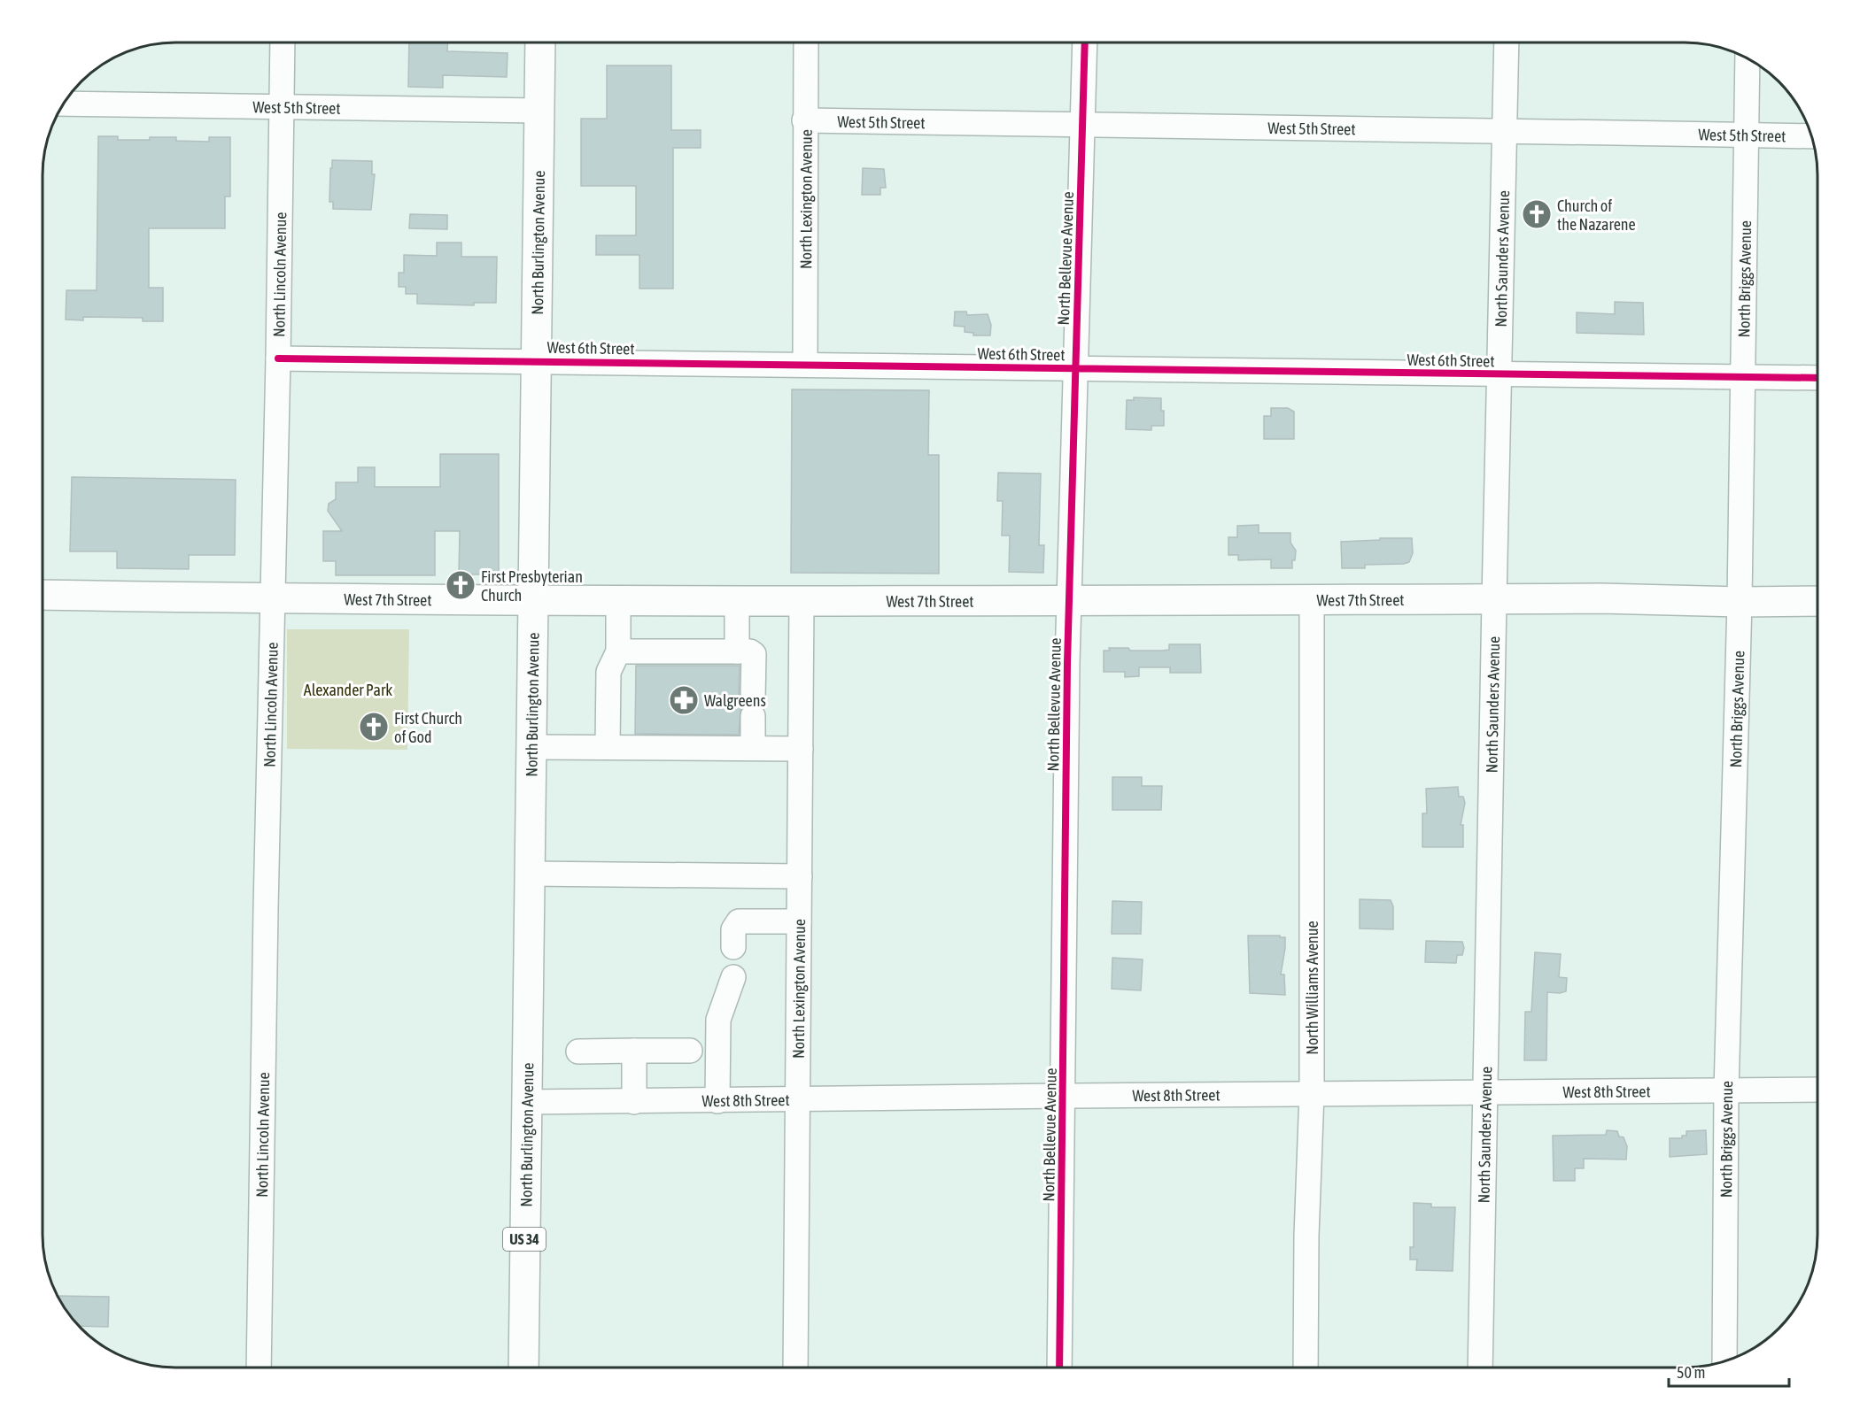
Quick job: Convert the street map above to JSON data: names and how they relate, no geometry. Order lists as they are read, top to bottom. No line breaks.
{"streets":{"main road":["North Burlington Avenue","West 7th Street","US 34"],"street":["West 5th Street","North Lexington Avenue","North Bellevue Avenue","North Saunders Avenue","North Lincoln Avenue","North Briggs Avenue","West 6th Street","North Williams Avenue","West 8th Street"]},"crossings":[["West 5th Street","North Lexington Avenue"],["West 5th Street","North Burlington Avenue"],["West 5th Street","North Bellevue Avenue"],["West 5th Street","North Saunders Avenue"],["West 5th Street","North Lincoln Avenue"],["West 5th Street","North Briggs Avenue"],["North Lexington Avenue","West 6th Street"],["North Lexington Avenue","West 7th Street"],["North Lexington Avenue","West 8th Street"],["North Burlington Avenue","West 6th Street"],["North Burlington Avenue","West 7th Street"],["North Burlington Avenue","West 8th Street"],["North Bellevue Avenue","West 6th Street"],["North Bellevue Avenue","West 7th Street"],["North Bellevue Avenue","West 8th Street"],["North Saunders Avenue","West 6th Street"],["North Saunders Avenue","West 7th Street"],["North Saunders Avenue","West 8th Street"],["North Lincoln Avenue","West 6th Street"],["North Lincoln Avenue","West 7th Street"],["North Briggs Avenue","West 6th Street"],["North Briggs Avenue","West 7th Street"],["North Briggs Avenue","West 8th Street"],["West 7th Street","North Williams Avenue"],["North Williams Avenue","West 8th Street"]],"parks":["Alexander Park"],"places":{"church":["Church of the Nazarene","First Presbyterian Church","First Church of God"],"pharmacy":["Walgreens"]},"scale_bar":"50 m"}
